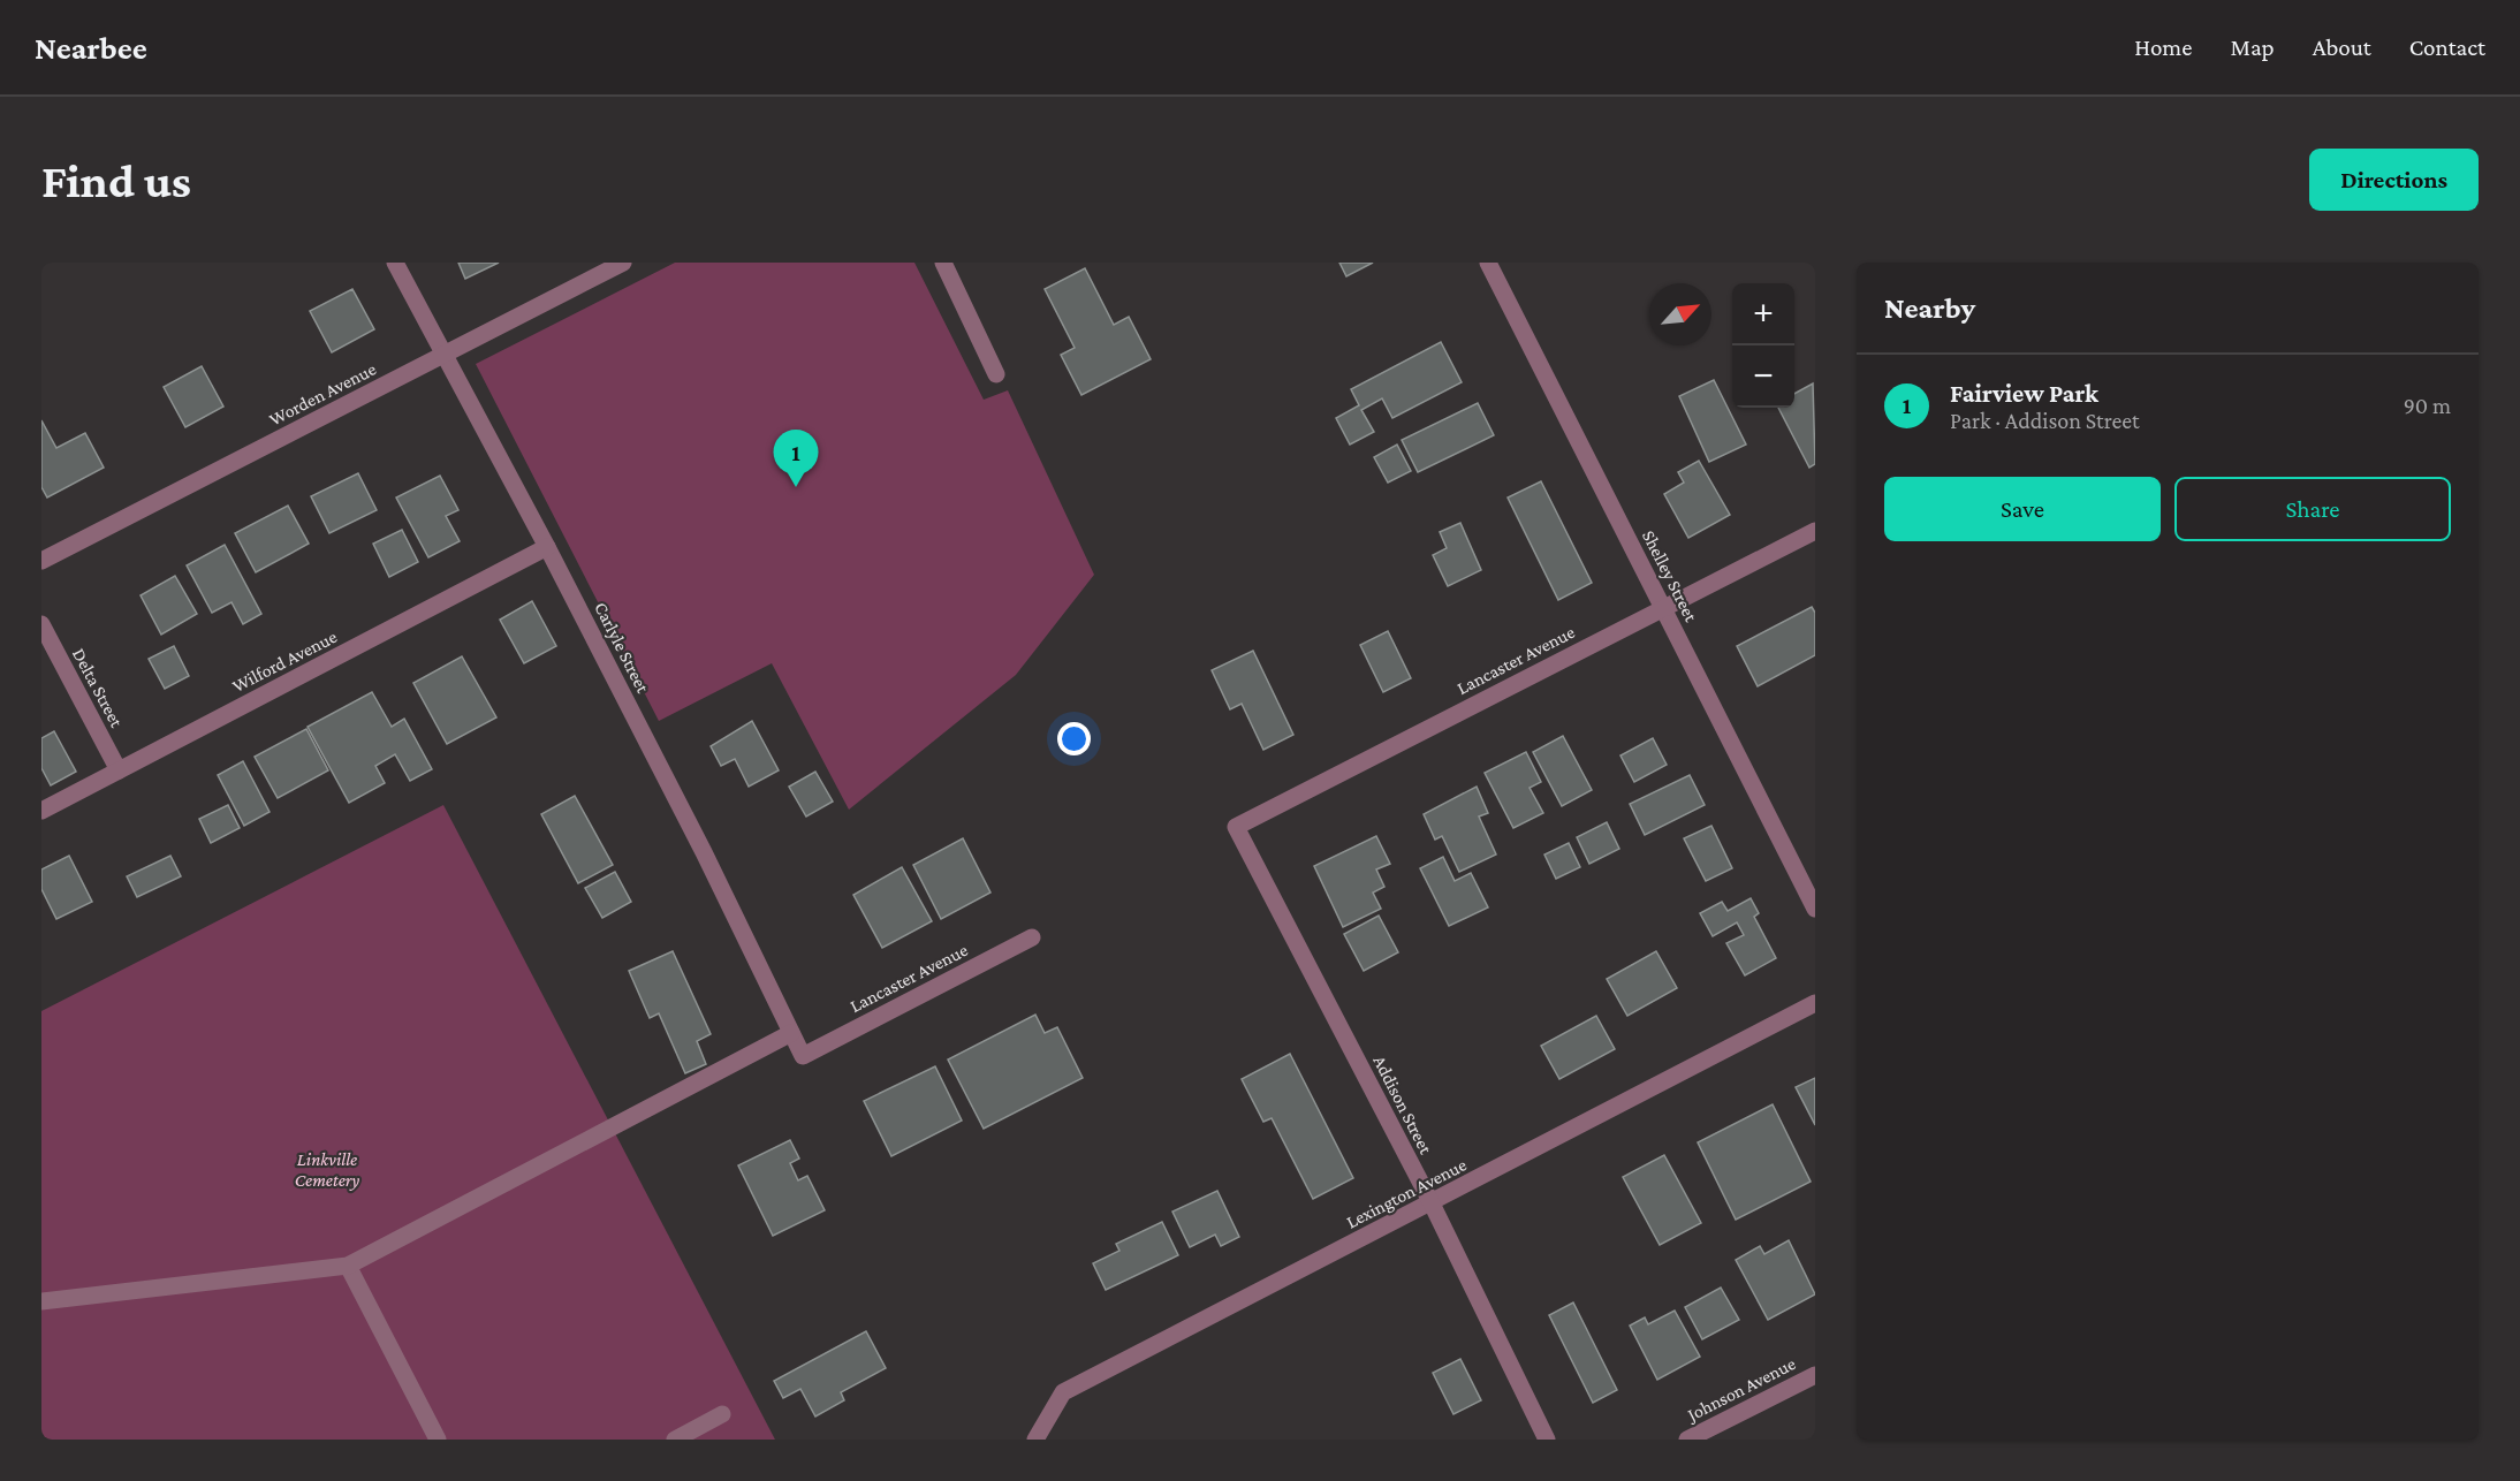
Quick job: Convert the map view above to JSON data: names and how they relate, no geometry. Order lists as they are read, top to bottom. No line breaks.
{"streets":{"street":["Worden Avenue","Shelley Street","Carlyle Street","Lancaster Avenue","Wilford Avenue","Delta Street","Addison Street","Lexington Avenue","Johnson Avenue"]},"crossings":[["Worden Avenue","Carlyle Street"],["Shelley Street","Lancaster Avenue"],["Carlyle Street","Lancaster Avenue"],["Carlyle Street","Wilford Avenue"],["Lancaster Avenue","Addison Street"],["Wilford Avenue","Delta Street"],["Addison Street","Lexington Avenue"]],"parks":["Linkville Cemetery"],"north":"top right","page":{"header":"Nearbee","nav":["Home","Map","About","Contact"],"buttons":["Directions",["Save","Share"]],"title":"Find us","heading":"Nearby","map_buttons":["+","−"],"list":[{"mark":"1","name":"Fairview Park","note":"Park · Addison Street","value":"90 m"}],"pins":"1"}}
